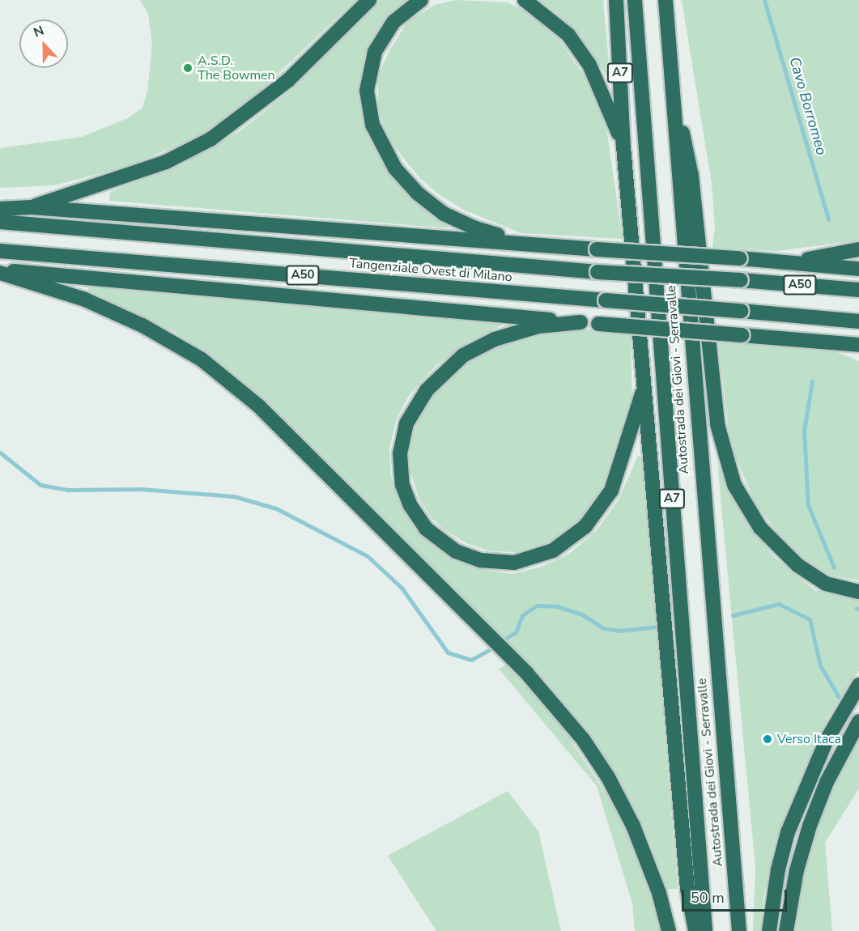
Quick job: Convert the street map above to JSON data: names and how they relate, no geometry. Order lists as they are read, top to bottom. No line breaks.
{"streets":{"highway":["A7","Tangenziale Ovest di Milano","A50","Autostrada dei Giovi - Serravalle"]},"water":["Cavo Borromeo"],"places":["A.S.D. The Bowmen","Verso Itaca"],"scale_bar":"50 m","north":"top"}
